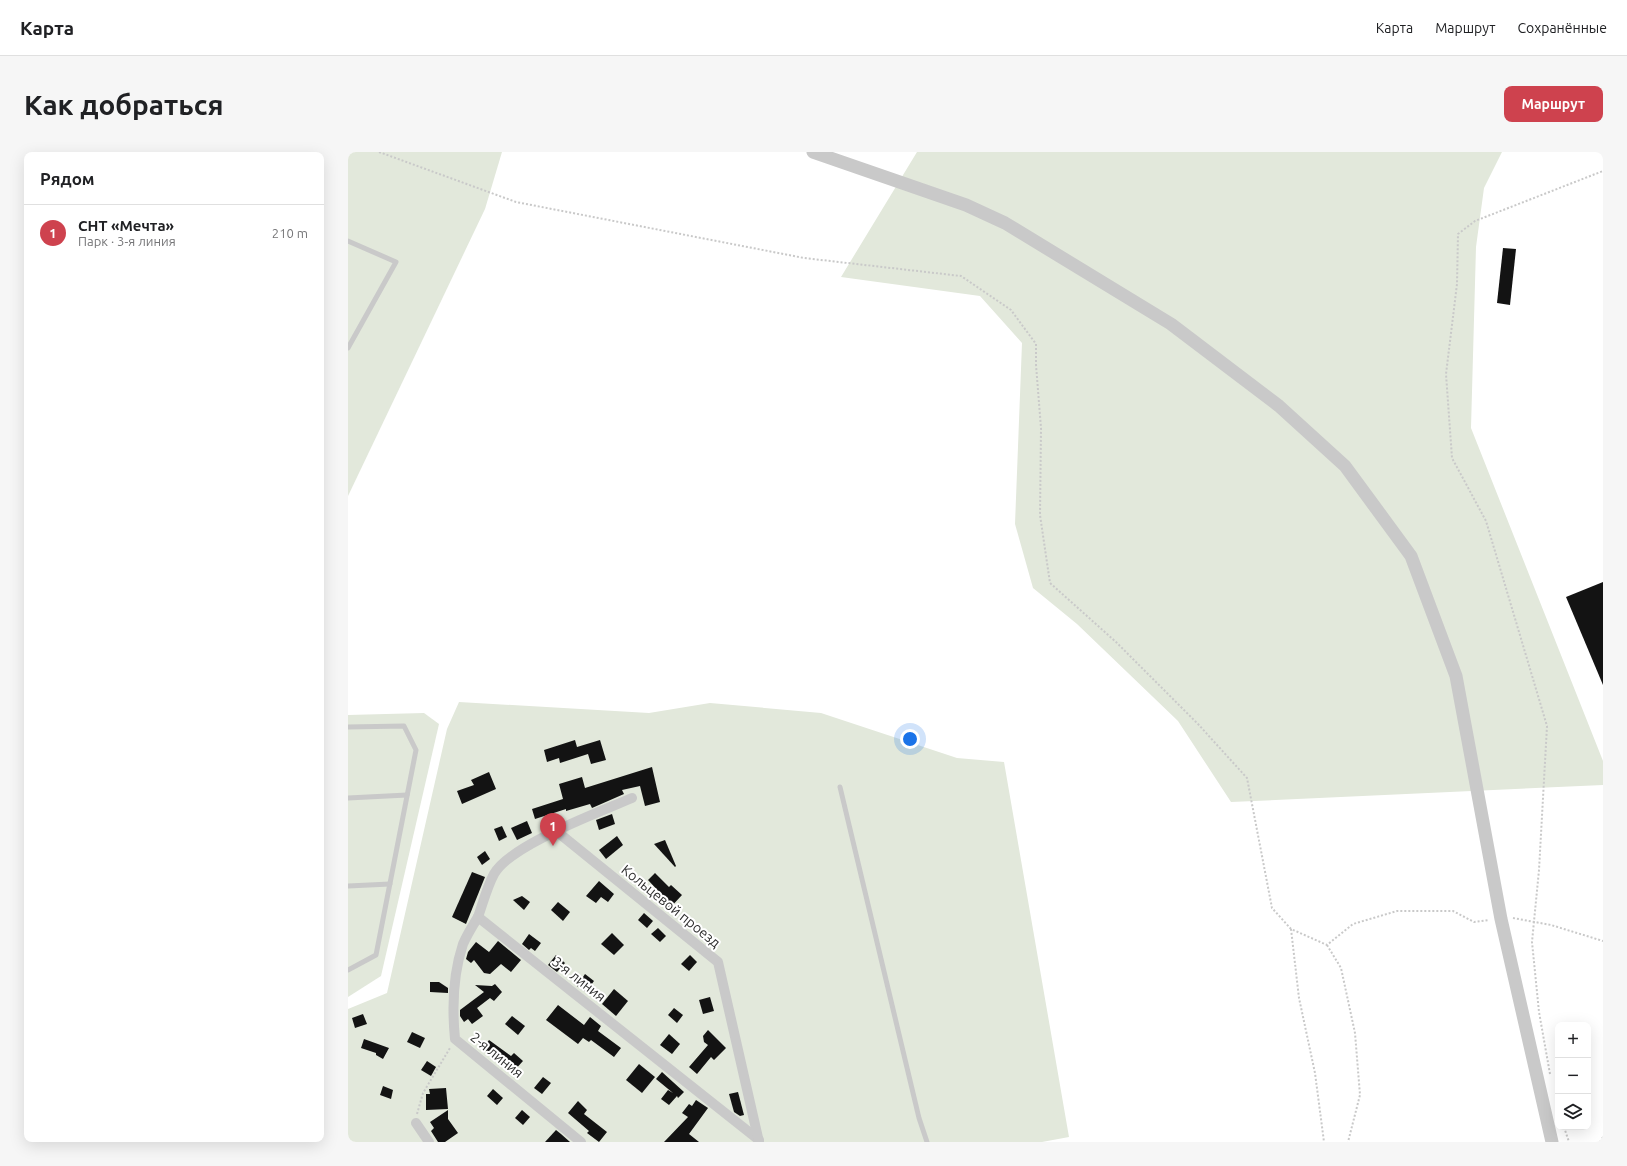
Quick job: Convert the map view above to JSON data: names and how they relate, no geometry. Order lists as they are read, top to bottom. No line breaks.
{"streets":{"street":["Кольцевой проезд","3-я линия","2-я линия"]},"crossings":[["Кольцевой проезд","3-я линия"],["3-я линия","2-я линия"]],"page":{"header":"Карта","nav":["Карта","Маршрут","Сохранённые"],"buttons":"Маршрут","title":"Как добраться","heading":"Рядом","list":[{"mark":"1","name":"СНТ «Мечта»","note":"Парк · 3-я линия","value":"210 m"}],"pins":"1","map_buttons":["+","−"]}}
